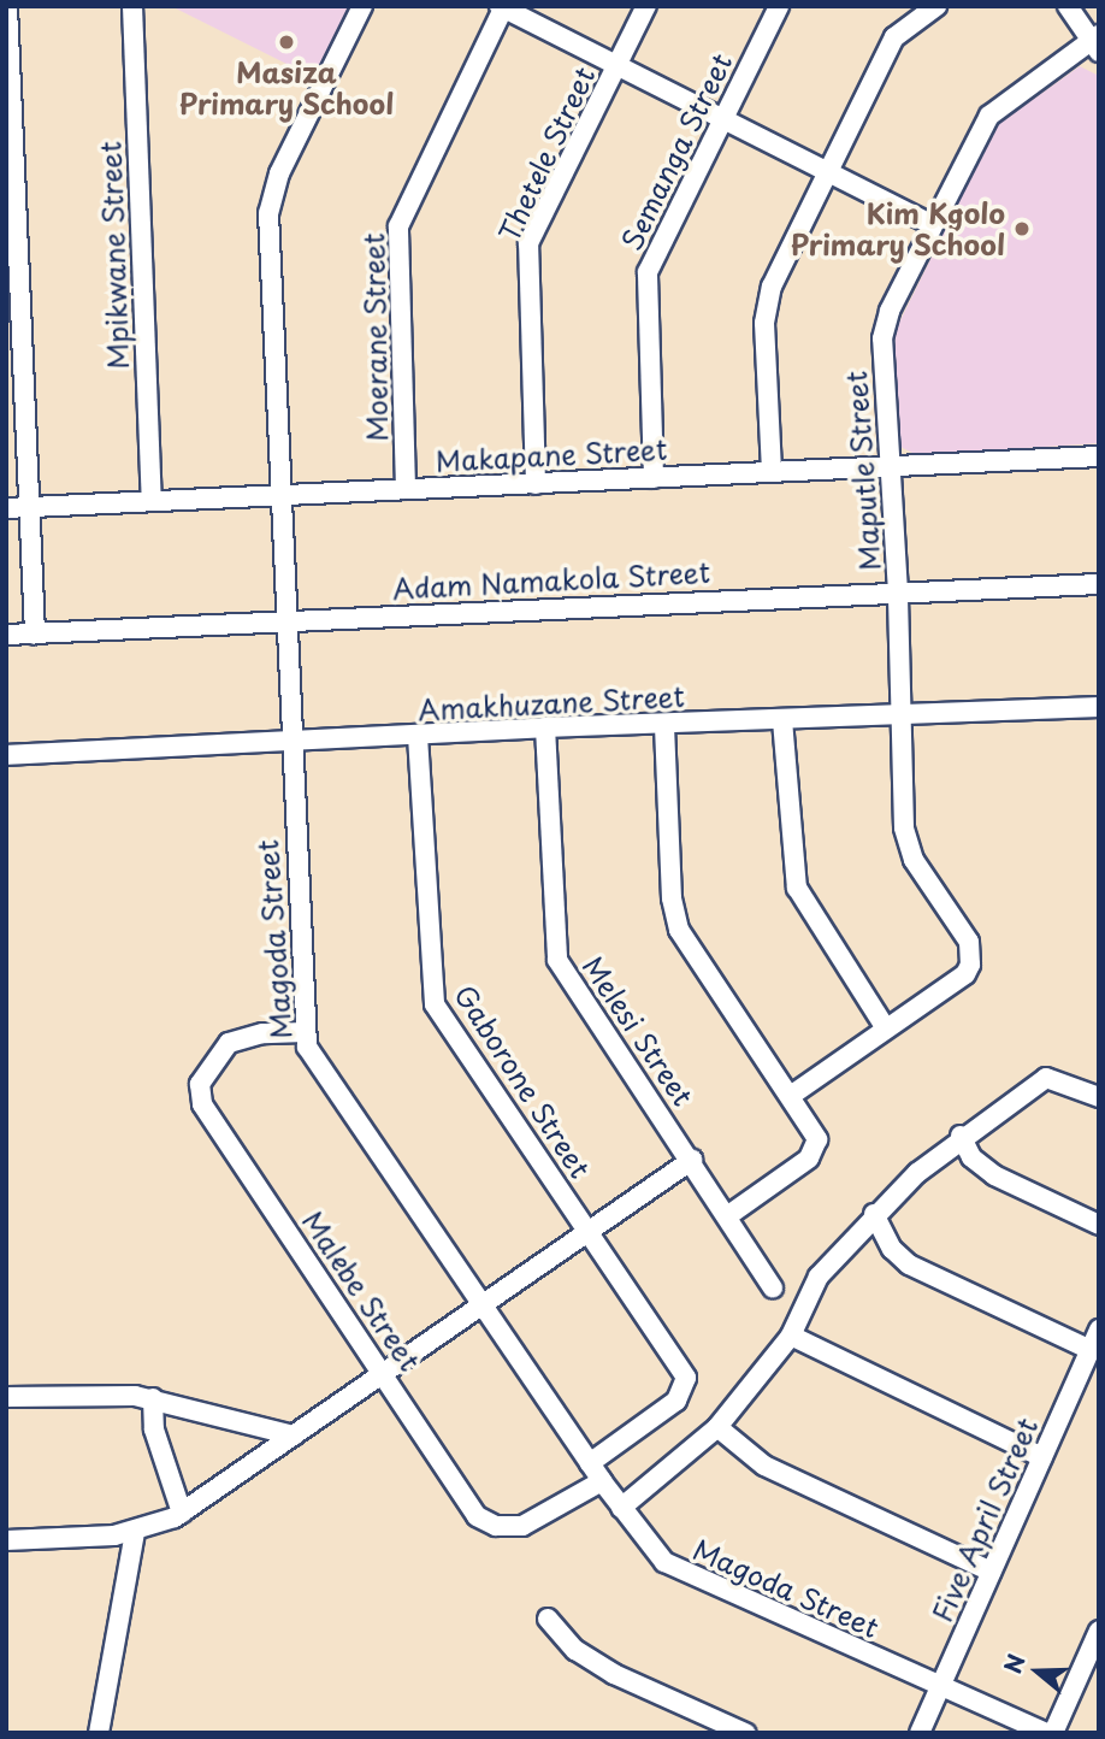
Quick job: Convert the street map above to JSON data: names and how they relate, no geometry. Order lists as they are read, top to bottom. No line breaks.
{"streets":{"street":["Semanga Street","Thetele Street","Mpikwane Street","Moerane Street","Makapane Street","Maputle Street","Adam Namakola Street","Amakhuzane Street","Magoda Street","Melesi Street","Gaborone Street","Malebe Street","Five April Street"]},"crossings":[["Semanga Street","Makapane Street"],["Thetele Street","Makapane Street"],["Mpikwane Street","Makapane Street"],["Moerane Street","Makapane Street"],["Makapane Street","Maputle Street"],["Makapane Street","Magoda Street"],["Maputle Street","Adam Namakola Street"],["Maputle Street","Amakhuzane Street"],["Adam Namakola Street","Magoda Street"],["Amakhuzane Street","Magoda Street"],["Amakhuzane Street","Melesi Street"],["Amakhuzane Street","Gaborone Street"],["Magoda Street","Gaborone Street"],["Magoda Street","Malebe Street"],["Magoda Street","Five April Street"]],"places":["Masiza Primary School","Kim Kgolo Primary School"],"north":"left"}
